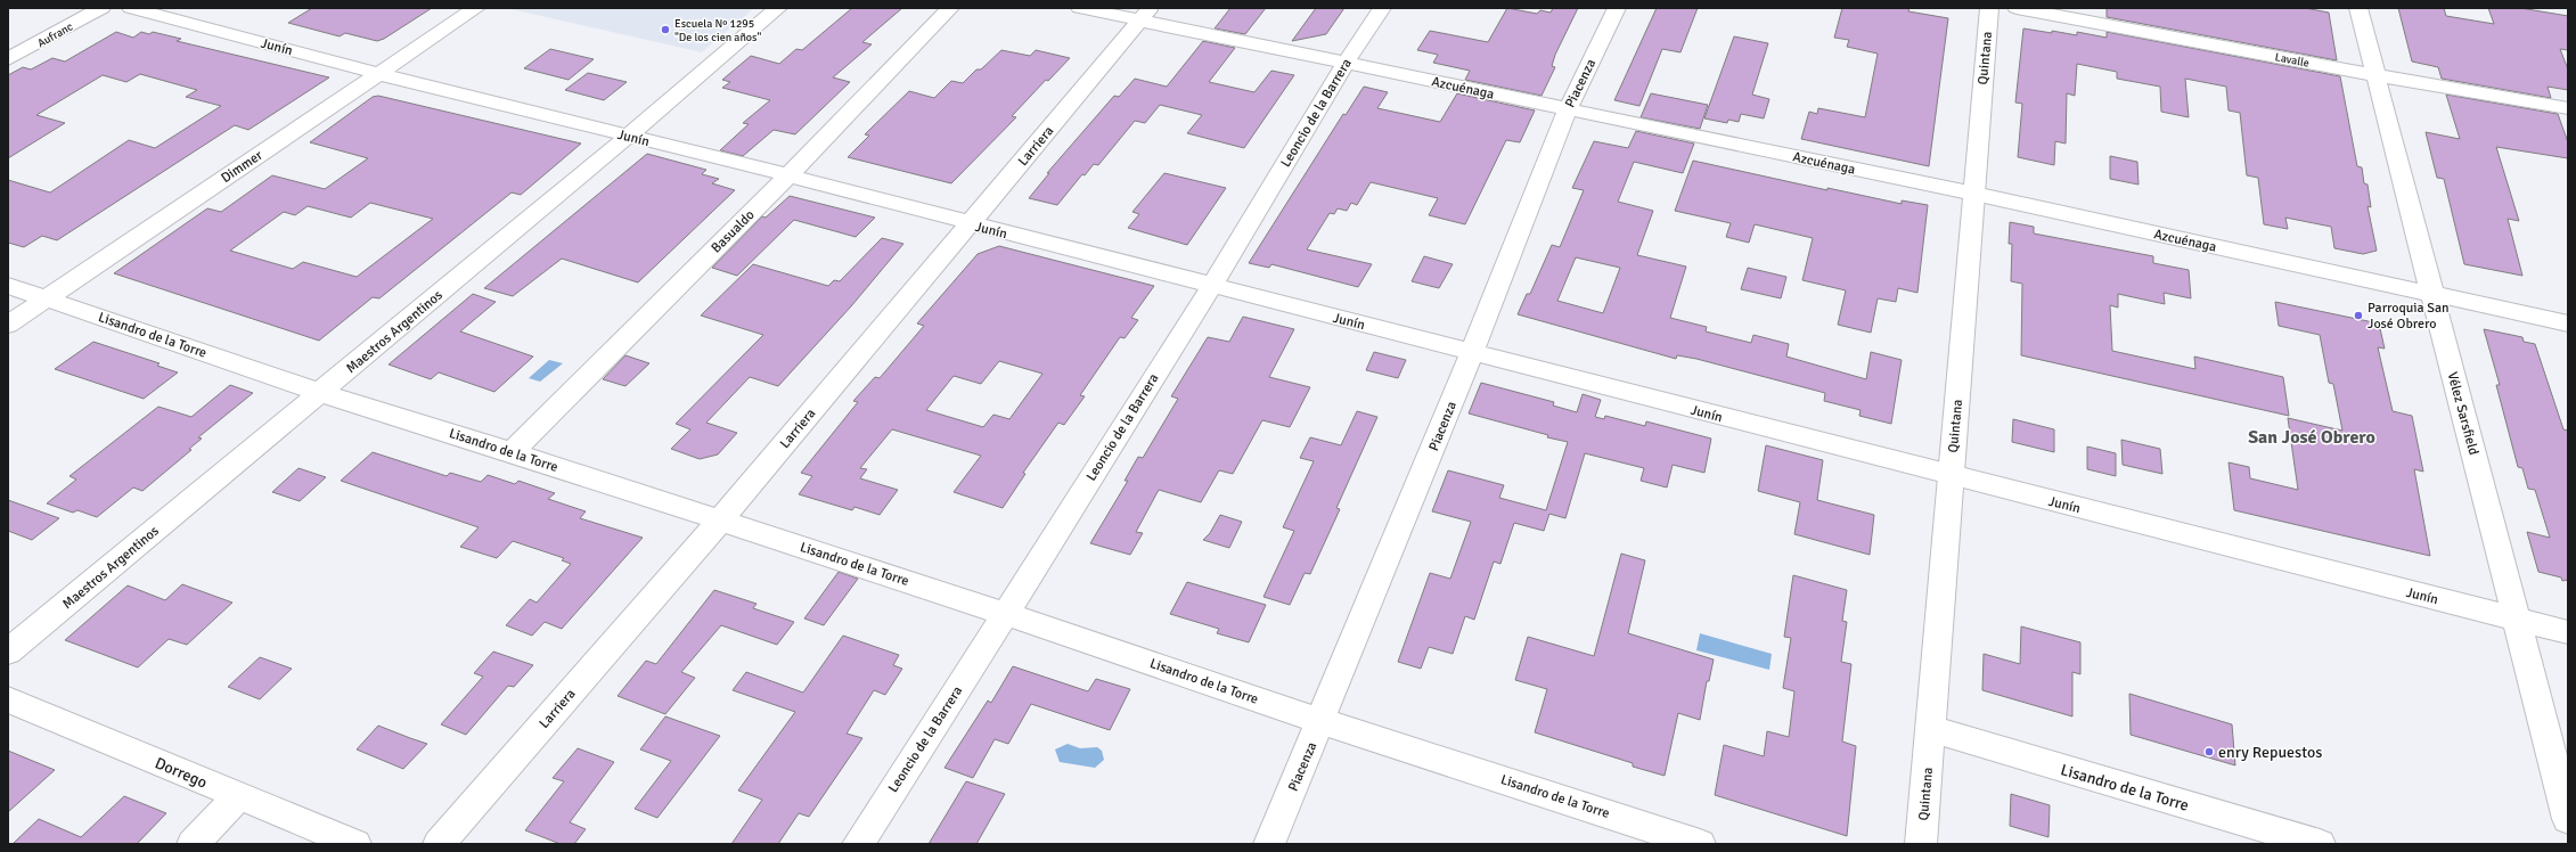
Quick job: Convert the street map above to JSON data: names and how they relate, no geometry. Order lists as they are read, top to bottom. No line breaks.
{"streets":{"street":["Aufranc","Junín","Quintana","Lavalle","Piacenza","Azcuénaga","Leoncio de la Barrera","Larriera","Dimmer","Basualdo","Maestros Argentinos","Lisandro de la Torre","Vélez Sarsfield","Dorrego"]},"crossings":[["Junín","Quintana"],["Junín","Piacenza"],["Junín","Leoncio de la Barrera"],["Junín","Larriera"],["Junín","Dimmer"],["Junín","Basualdo"],["Junín","Maestros Argentinos"],["Junín","Vélez Sarsfield"],["Quintana","Azcuénaga"],["Quintana","Lisandro de la Torre"],["Lavalle","Vélez Sarsfield"],["Piacenza","Azcuénaga"],["Piacenza","Lisandro de la Torre"],["Azcuénaga","Leoncio de la Barrera"],["Azcuénaga","Larriera"],["Azcuénaga","Vélez Sarsfield"],["Leoncio de la Barrera","Lisandro de la Torre"],["Larriera","Lisandro de la Torre"],["Dimmer","Lisandro de la Torre"],["Basualdo","Lisandro de la Torre"],["Maestros Argentinos","Lisandro de la Torre"]],"districts":["San José Obrero"],"places":["Escuela Nº 1295 \"De los cien años\"","Parroquia San José Obrero","enry Repuestos"]}
